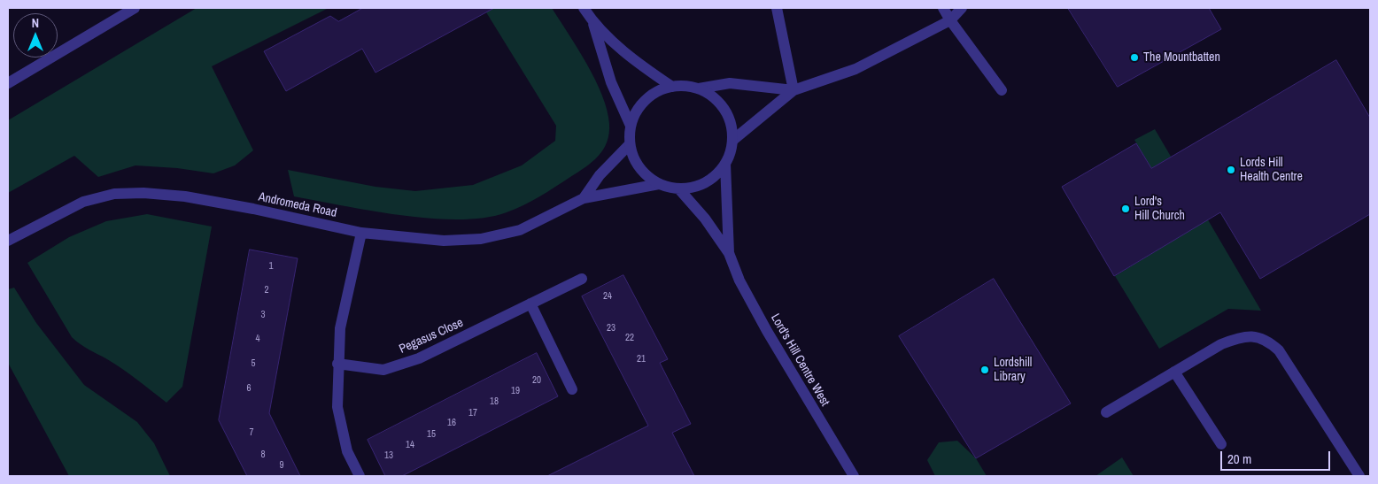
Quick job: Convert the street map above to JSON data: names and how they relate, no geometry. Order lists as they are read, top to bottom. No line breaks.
{"streets":{"street":["Andromeda Road","Pegasus Close","Lord's Hill Centre West"]},"crossings":[["Andromeda Road","Lord's Hill Centre West"]],"places":["The Mountbatten","Lords Hill Health Centre","Lord's Hill Church","Lordshill Library"],"house_numbers":["1","2","24","3","23","22","4","21","5","20","6","19","18","17","16","7","15","14","8","13","9"],"scale_bar":"20 m","north":"top"}
